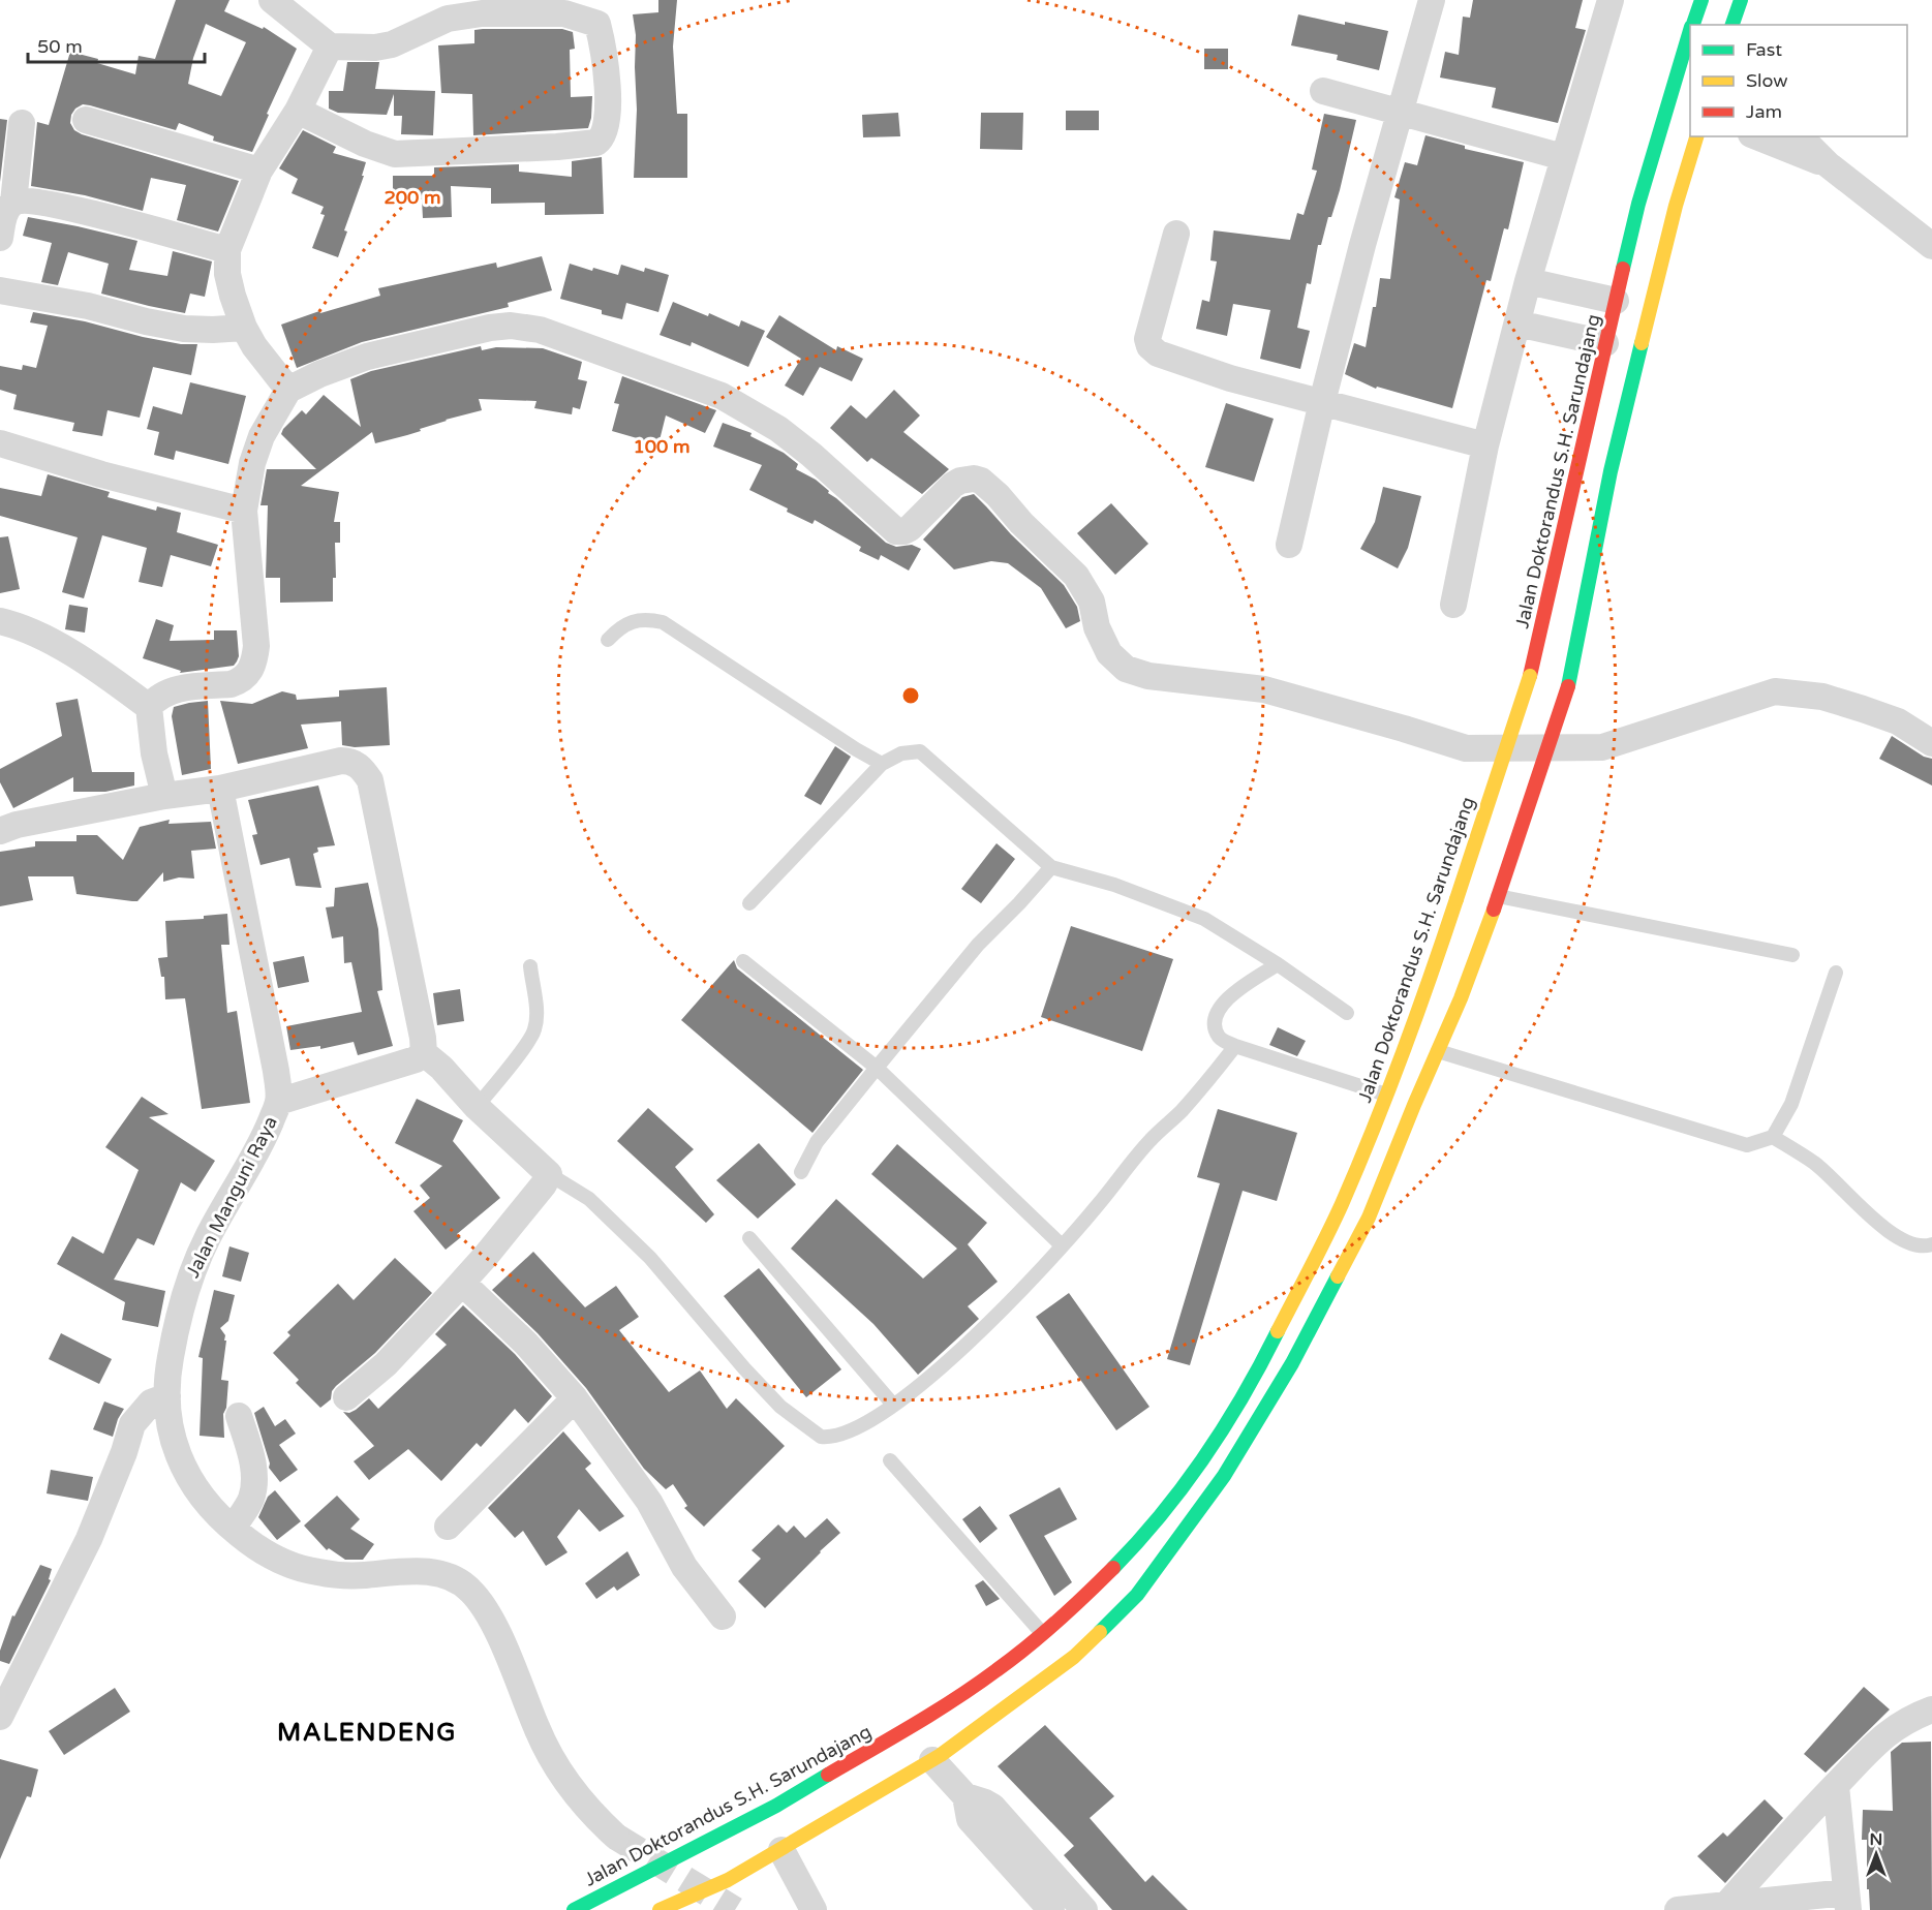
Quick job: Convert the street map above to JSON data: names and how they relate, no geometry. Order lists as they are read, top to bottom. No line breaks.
{"streets":{"highway":["Jalan Doktorandus S.H. Sarundajang"],"street":["Jalan Manguni Raya"]},"districts":["MALENDENG"],"legend":["Fast","Slow","Jam"],"scale_bar":"50 m","north":"top","rings":["200 m","100 m"]}
